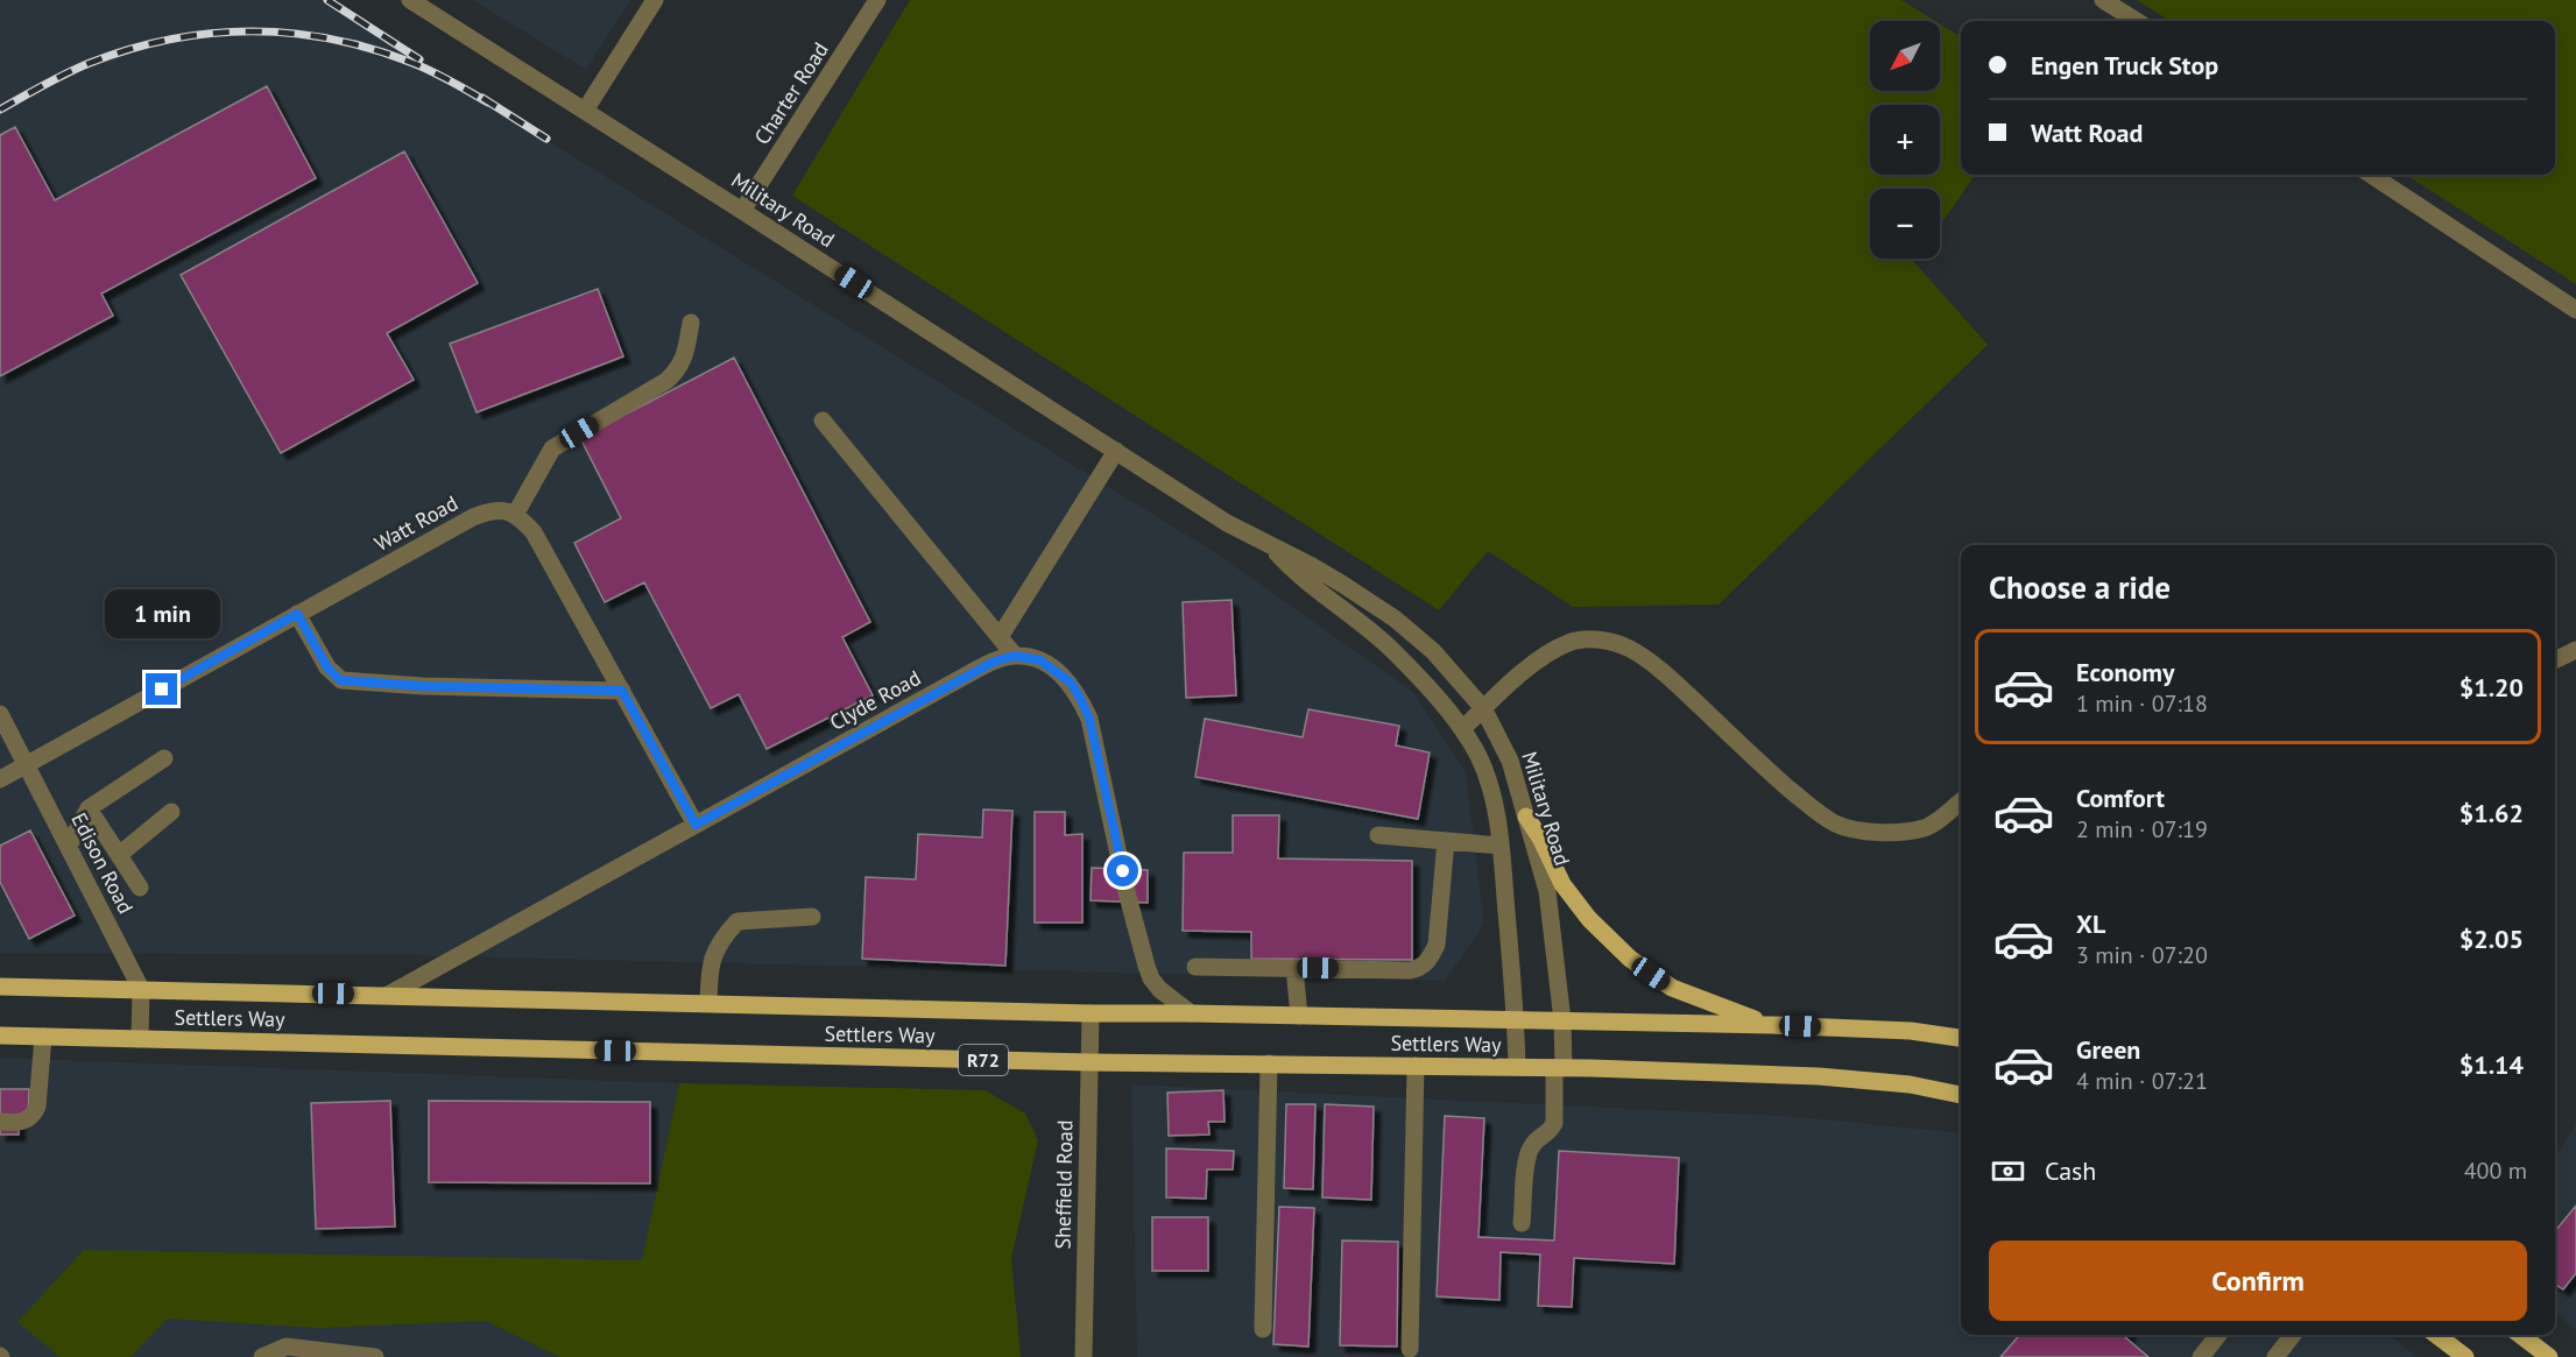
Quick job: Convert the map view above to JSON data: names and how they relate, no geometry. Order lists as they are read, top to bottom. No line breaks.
{"streets":{"main road":["Settlers Way","R72"],"street":["Charter Road","Military Road","Watt Road","Clyde Road","Edison Road","Sheffield Road"]},"crossings":[["Charter Road","Military Road"],["Military Road","Settlers Way"],["Watt Road","Edison Road"],["Clyde Road","Settlers Way"],["Edison Road","Settlers Way"],["Settlers Way","Sheffield Road"]],"north":"bottom left","page":{"map_buttons":["+","−"],"banner":["Engen Truck Stop","Watt Road"],"heading":"Choose a ride","bubble":"1 min","list":[{"name":"Economy","note":"1 min · 07:18","value":"$1.20"},{"name":"Comfort","note":"2 min · 07:19","value":"$1.62"},{"name":"XL","note":"3 min · 07:20","value":"$2.05"},{"name":"Green","note":"4 min · 07:21","value":"$1.14"}],"pay":["Cash","400 m"],"buttons":"Confirm"}}
